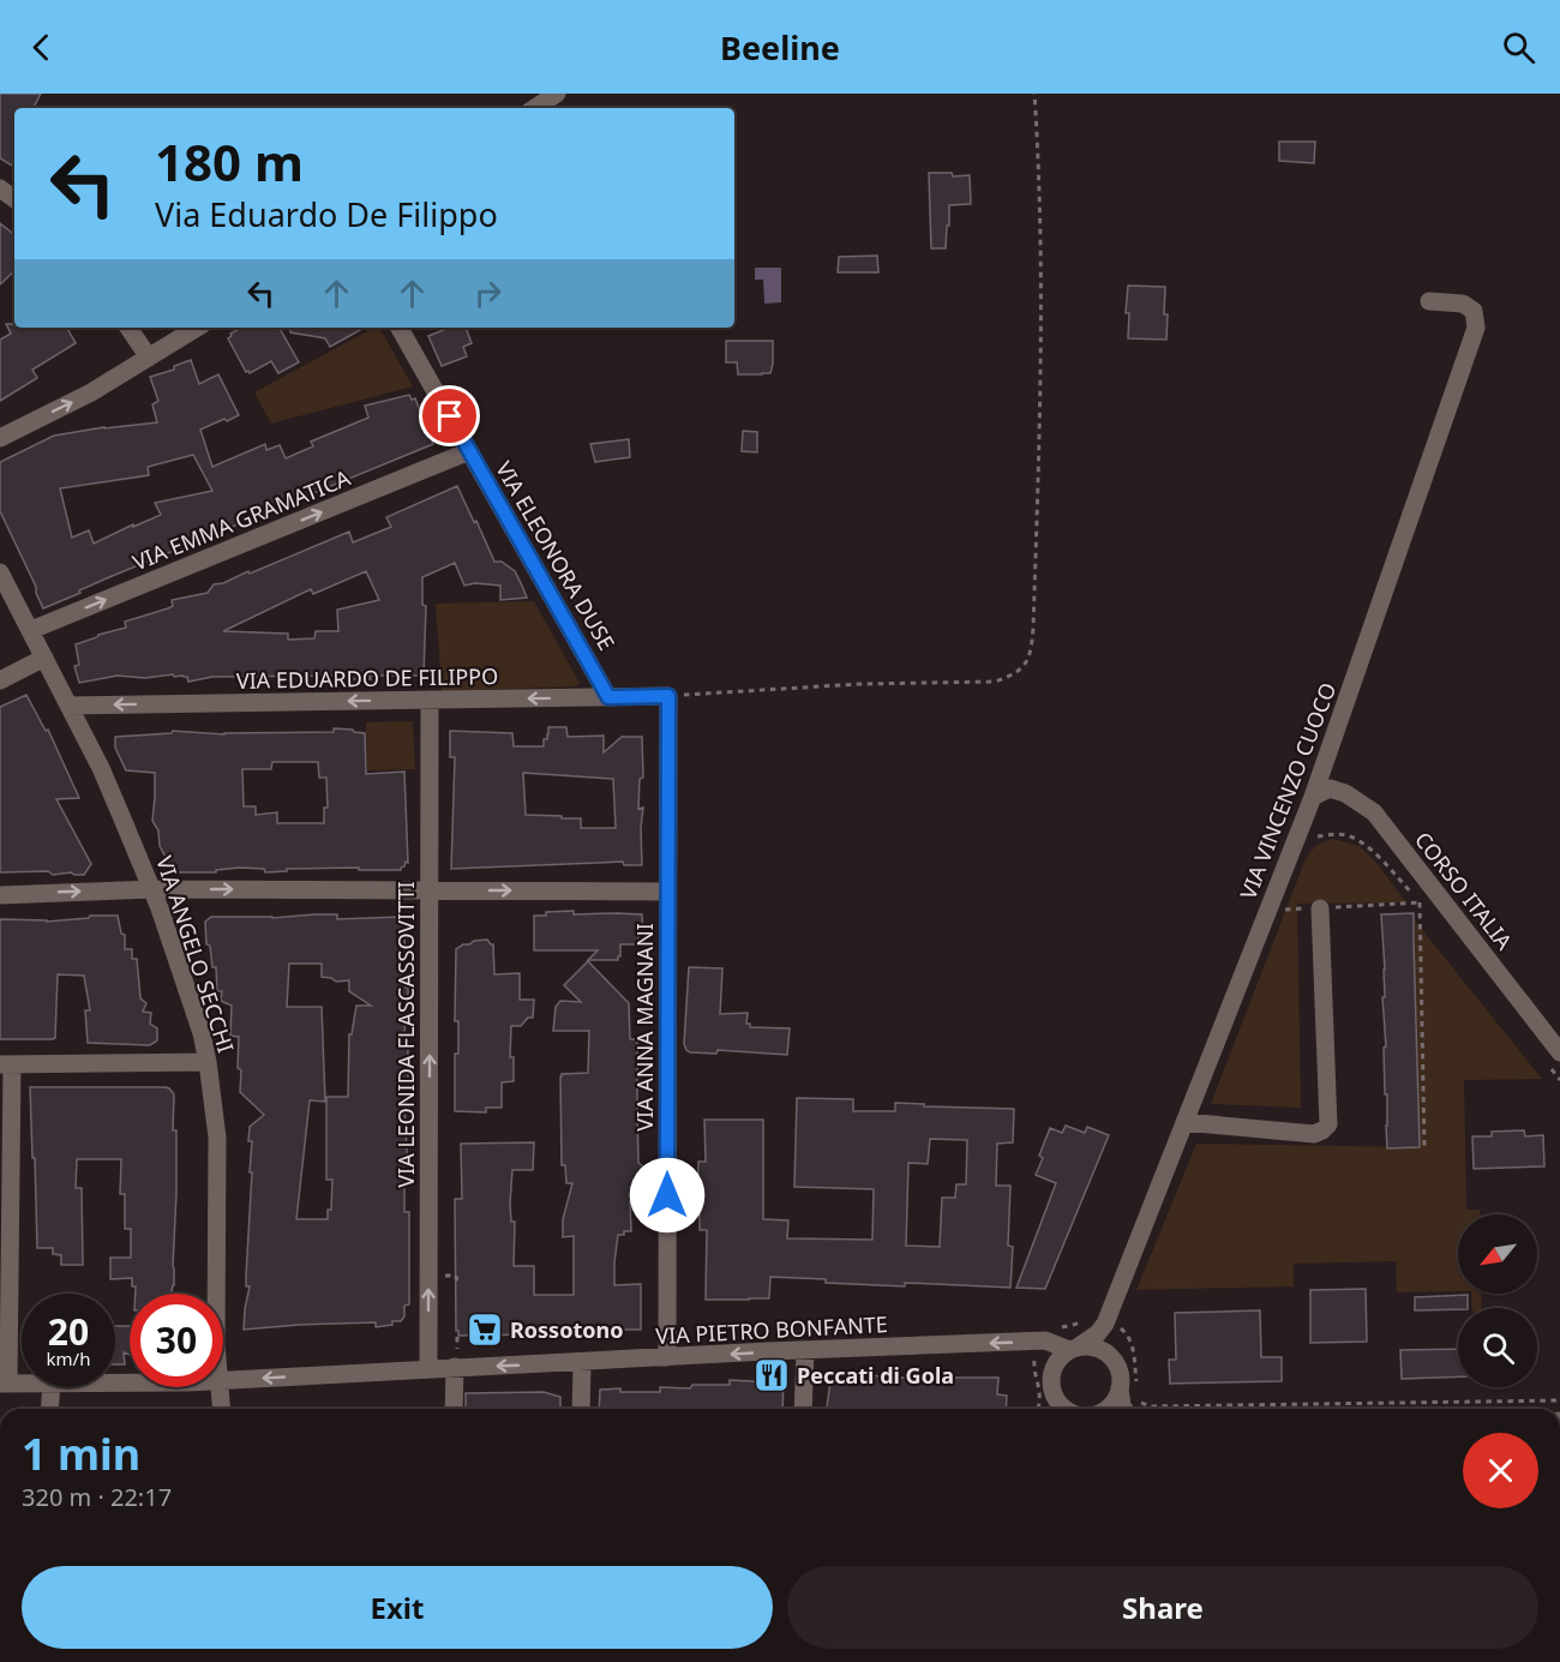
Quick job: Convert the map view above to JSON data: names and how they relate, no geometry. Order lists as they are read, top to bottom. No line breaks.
{"streets":{"street":["VIA EMMA GRAMATICA","VIA ELEONORA DUSE","VIA EDUARDO DE FILIPPO","VIA VINCENZO CUOCO","CORSO ITALIA","VIA ANGELO SECCHI","VIA ANNA MAGNANI","VIA LEONIDA FLASCASSOVITTI","VIA PIETRO BONFANTE"]},"crossings":[["VIA EMMA GRAMATICA","VIA ELEONORA DUSE"],["VIA EMMA GRAMATICA","VIA ANGELO SECCHI"],["VIA ELEONORA DUSE","VIA EDUARDO DE FILIPPO"],["VIA EDUARDO DE FILIPPO","VIA ANGELO SECCHI"],["VIA EDUARDO DE FILIPPO","VIA ANNA MAGNANI"],["VIA EDUARDO DE FILIPPO","VIA LEONIDA FLASCASSOVITTI"],["VIA VINCENZO CUOCO","CORSO ITALIA"],["VIA VINCENZO CUOCO","VIA PIETRO BONFANTE"],["VIA ANNA MAGNANI","VIA PIETRO BONFANTE"],["VIA LEONIDA FLASCASSOVITTI","VIA PIETRO BONFANTE"]],"one_way":["VIA EMMA GRAMATICA","VIA EDUARDO DE FILIPPO","VIA LEONIDA FLASCASSOVITTI","VIA PIETRO BONFANTE"],"places":{"supermarket":["Rossotono"],"restaurant":["Peccati di Gola"]},"north":"bottom left","page":{"header":"Beeline","turn":["180 m","Via Eduardo De Filippo"],"speed":"20 km/h","limit":"30","heading":["1 min","320 m · 22:17"],"buttons":["Exit","Share"]}}
